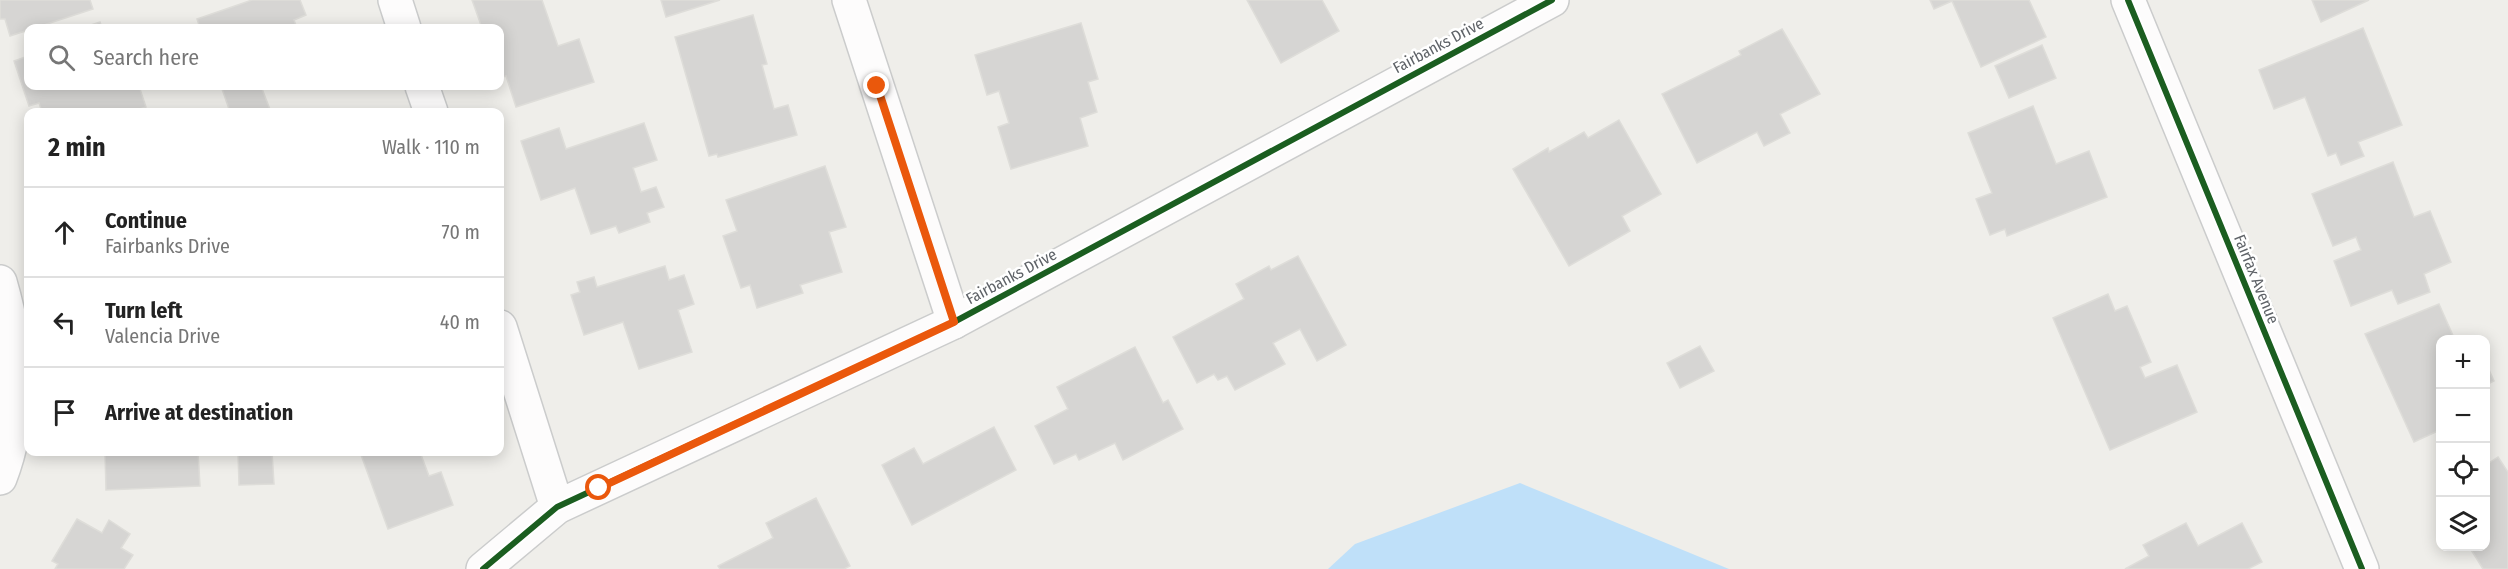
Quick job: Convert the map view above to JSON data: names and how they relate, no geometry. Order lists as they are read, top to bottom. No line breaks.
{"streets":{"street":["Fairbanks Drive","Fairfax Avenue"]},"page":{"search":"Search here","heading":["2 min","Walk · 110 m"],"list":[["Continue","Fairbanks Drive","70 m"],["Turn left","Valencia Drive","40 m"],"Arrive at destination"],"map_buttons":["+","−"]}}
